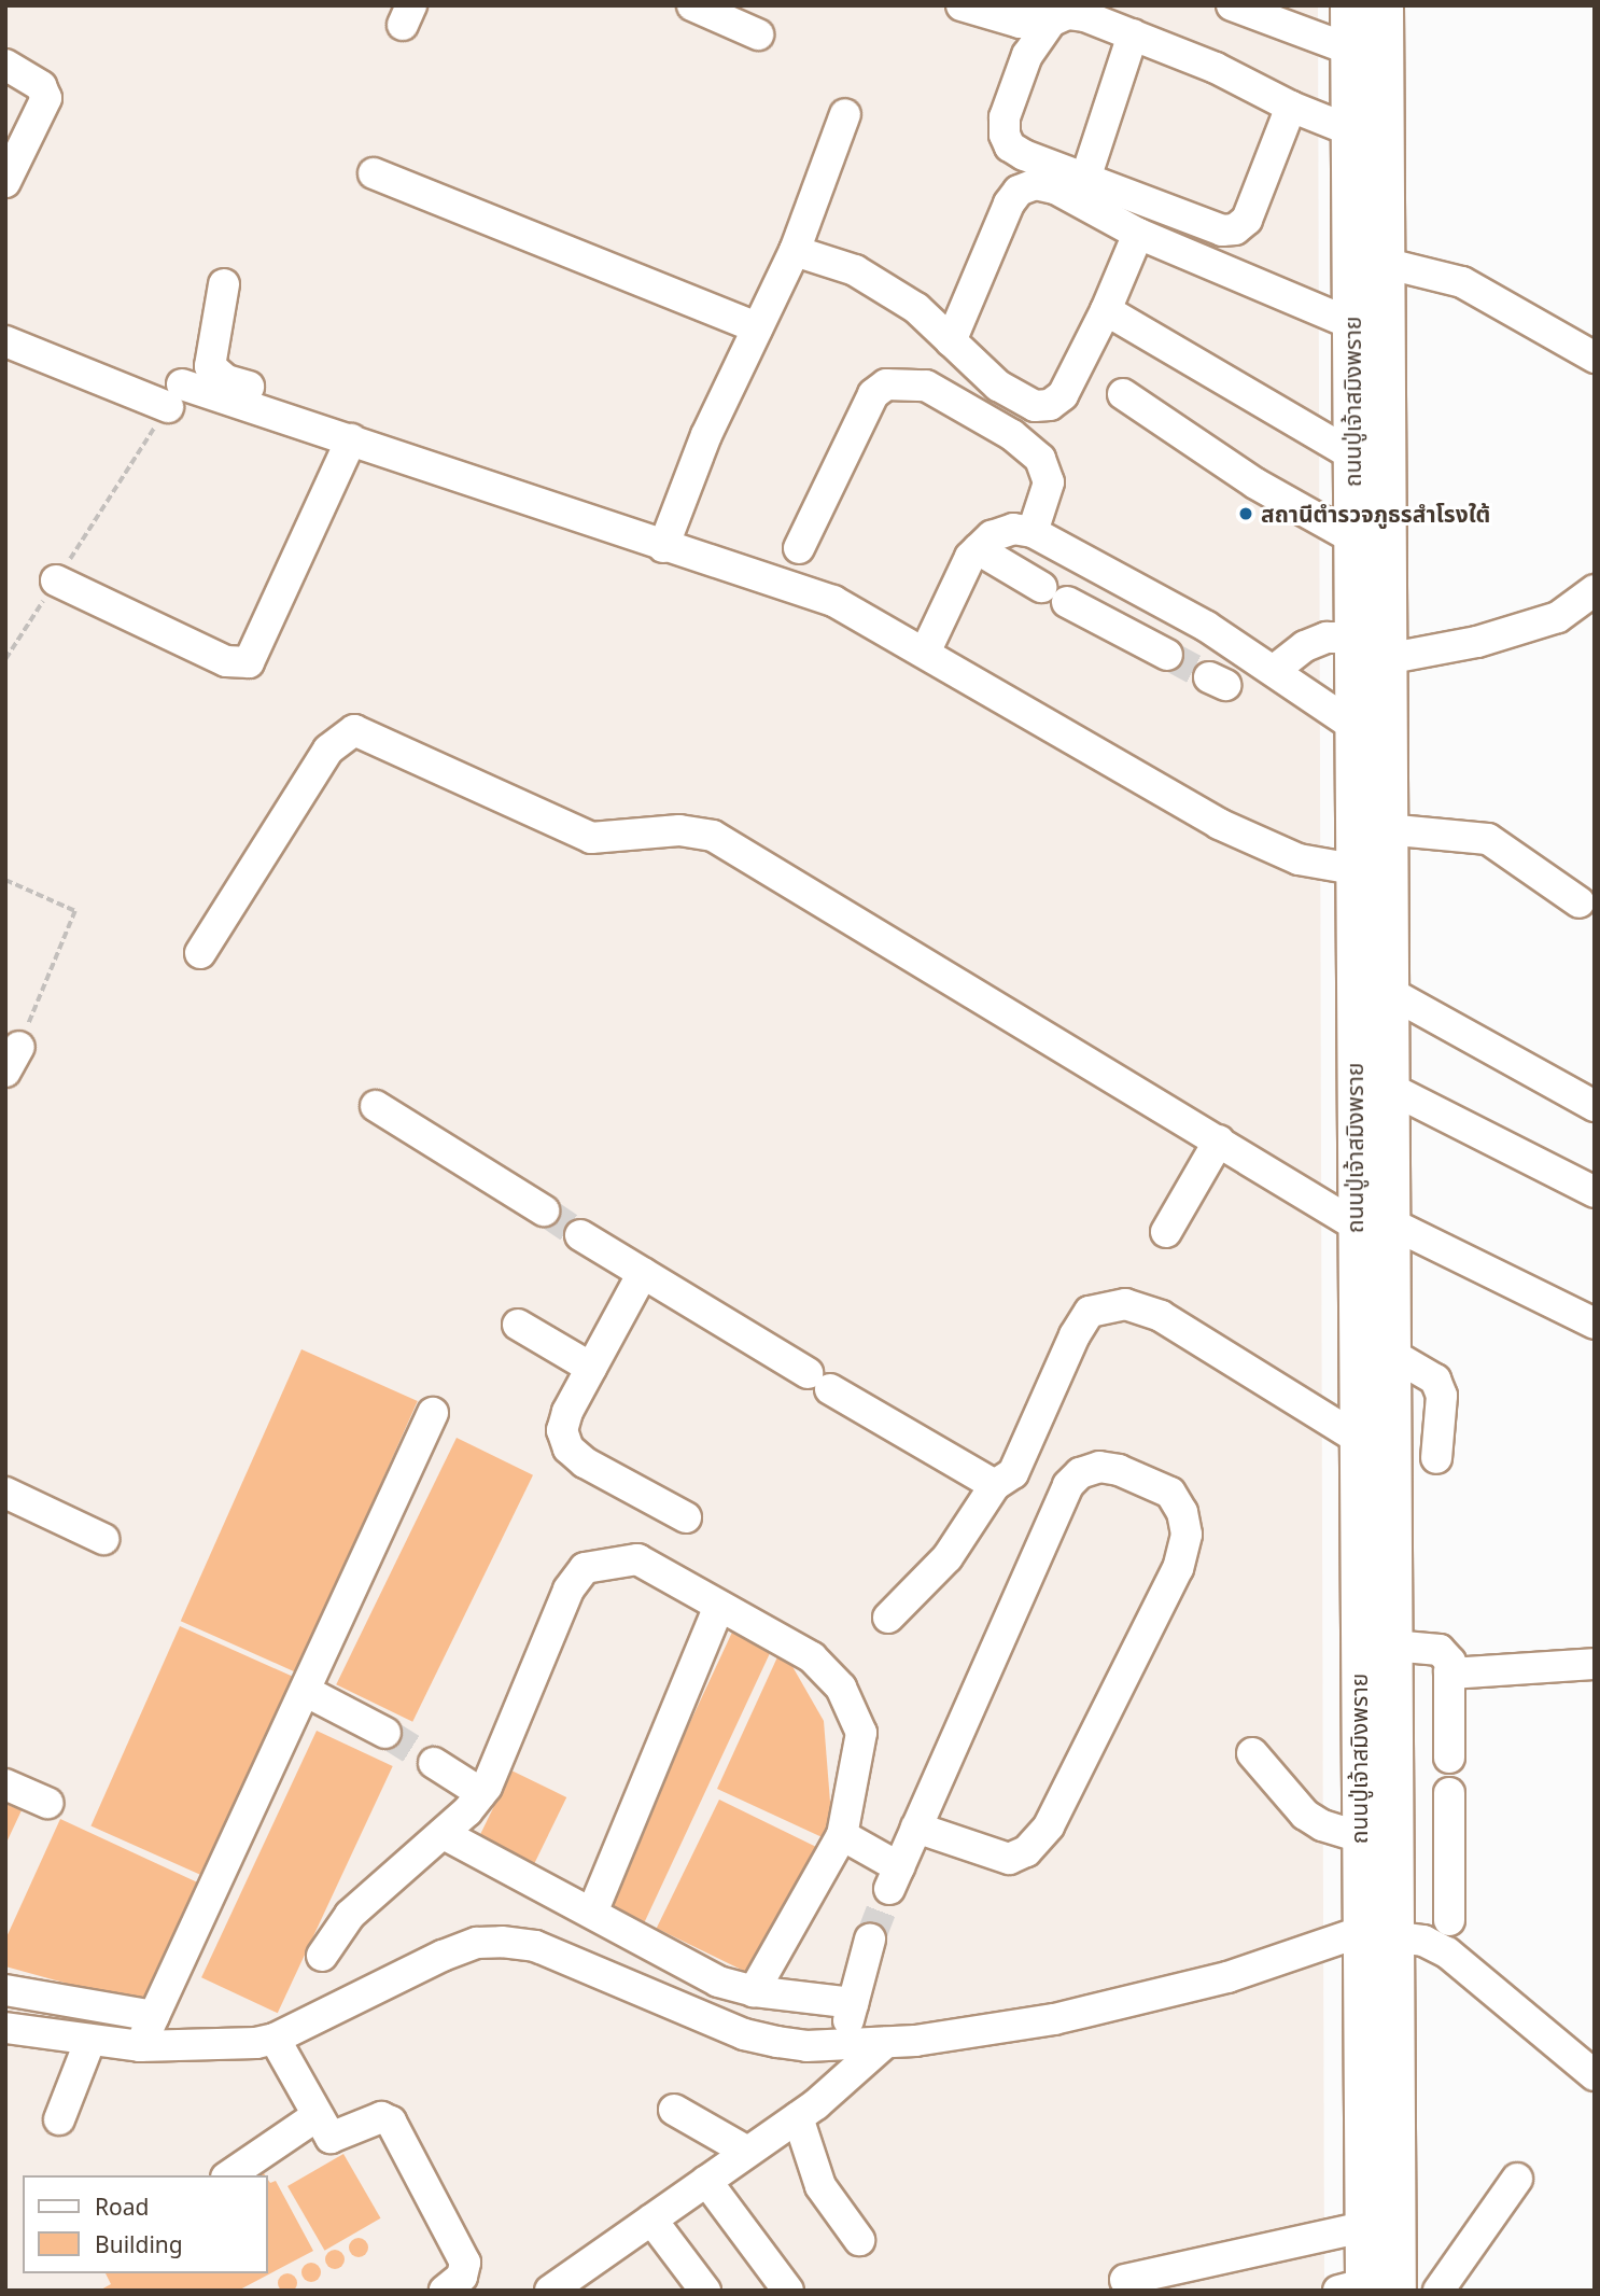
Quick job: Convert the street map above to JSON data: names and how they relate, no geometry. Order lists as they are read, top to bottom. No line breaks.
{"streets":{"main road":["ถนนปู่เจ้าสมิงพราย"]},"places":["สถานีตำรวจภูธรสำโรงใต้"],"legend":["Road","Building"]}
